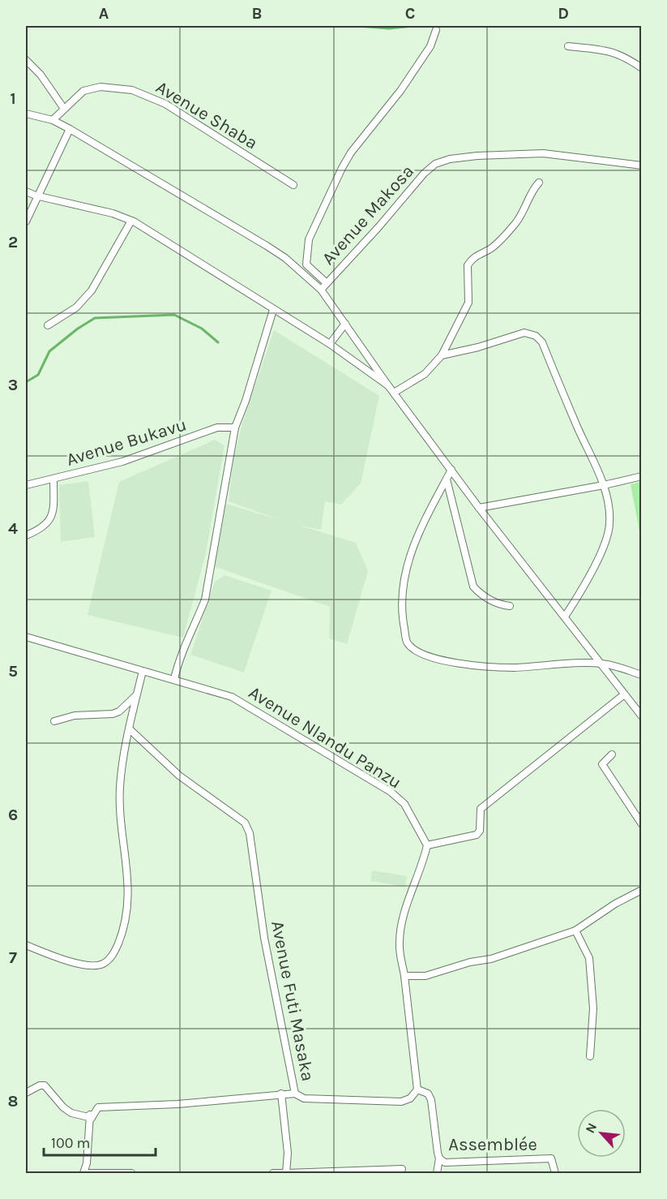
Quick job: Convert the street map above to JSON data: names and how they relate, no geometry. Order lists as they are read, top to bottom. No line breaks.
{"streets":{"street":["Avenue Shaba","Avenue Makosa","Avenue Bukavu","Avenue Nlandu Panzu","Avenue Futi Masaka","Assemblée"]},"crossings":[["Avenue Futi Masaka","Assemblée"]],"scale_bar":"100 m","north":"top left","grid":{"columns":["A","B","C","D"],"rows":["1","2","3","4","5","6","7","8"]}}
